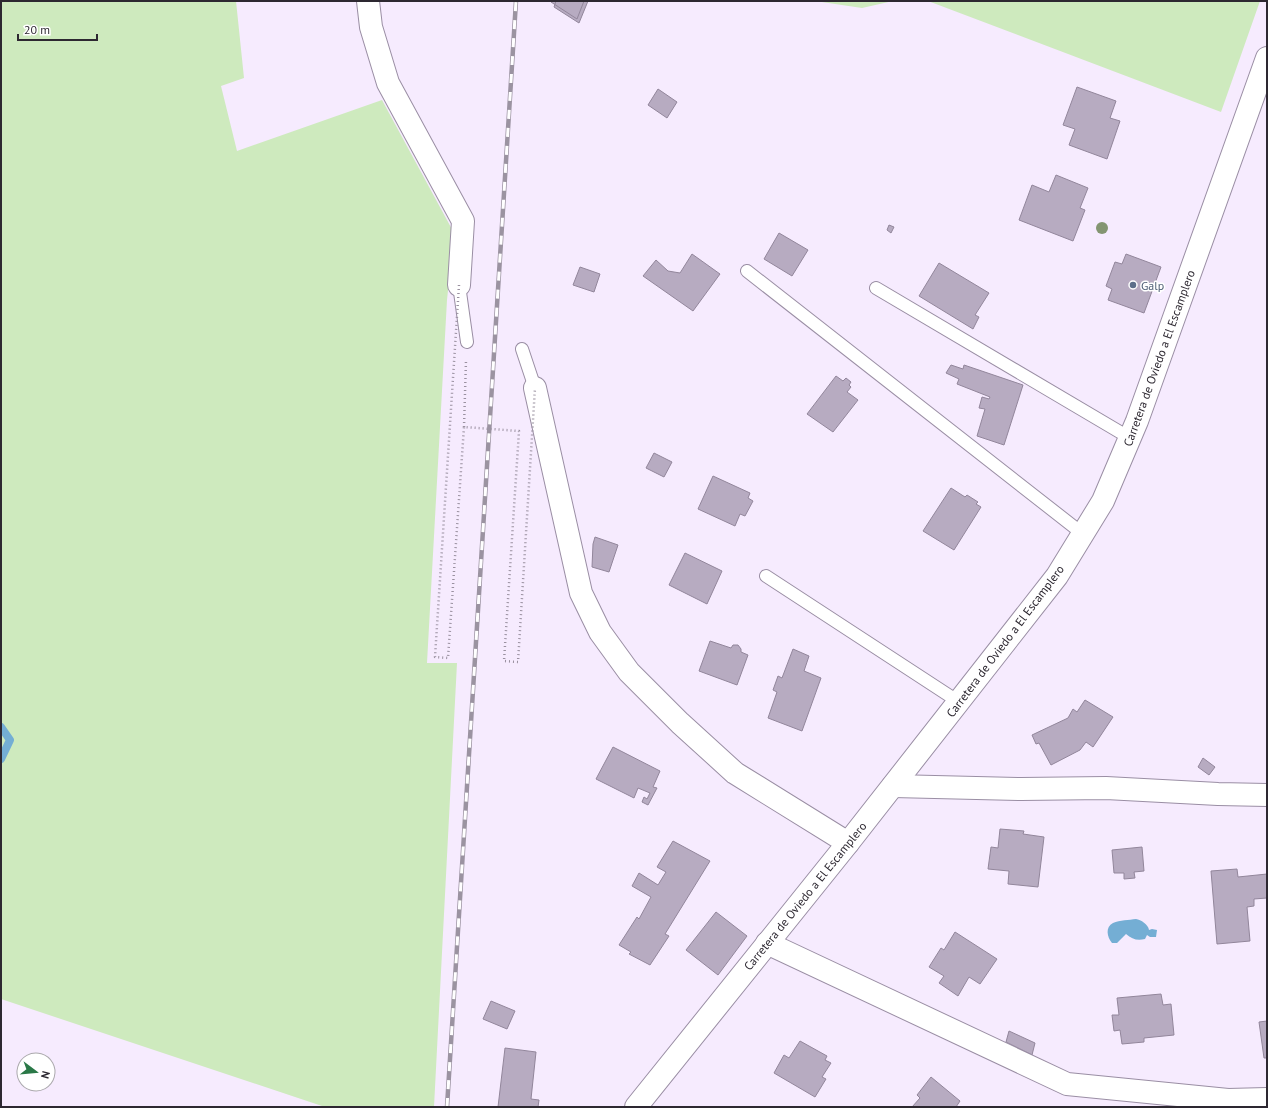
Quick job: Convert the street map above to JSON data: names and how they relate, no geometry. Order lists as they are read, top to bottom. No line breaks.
{"streets":{"street":["Carretera de Oviedo a El Escamplero"]},"places":["Galp"],"scale_bar":"20 m","north":"right"}
